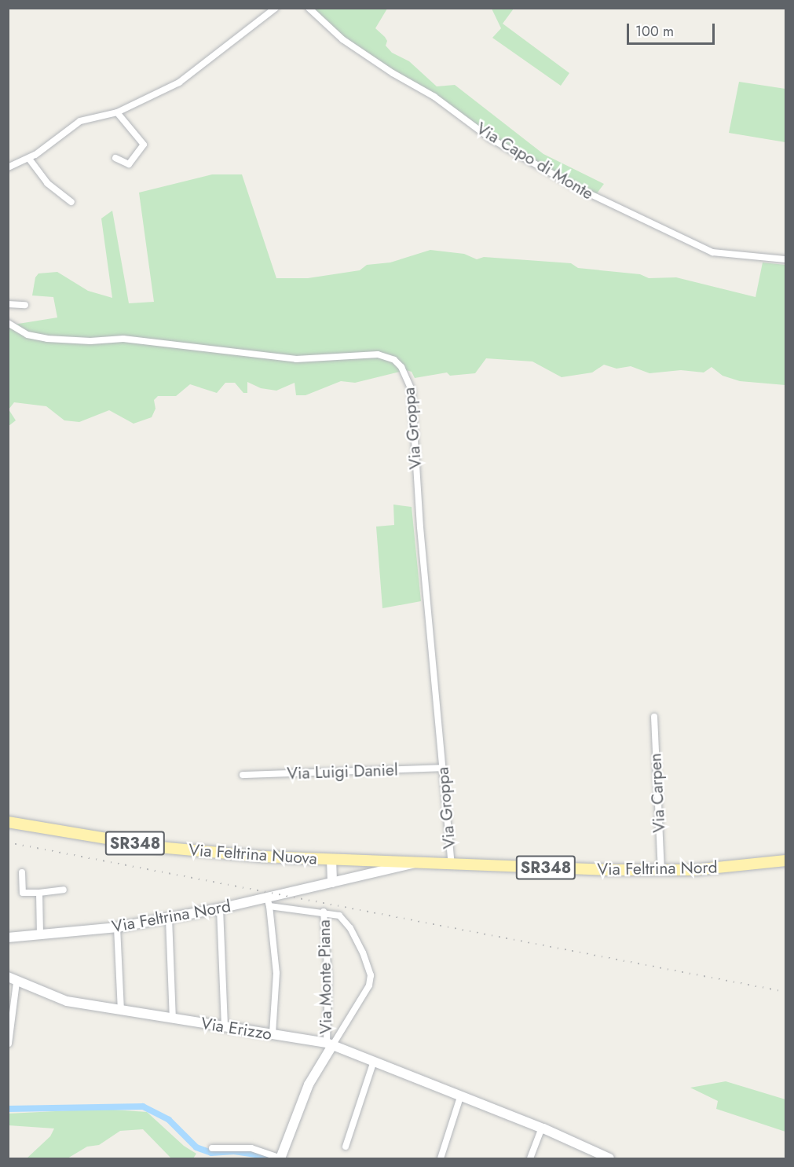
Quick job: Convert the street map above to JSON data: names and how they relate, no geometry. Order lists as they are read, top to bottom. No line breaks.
{"streets":{"main road":["SR348","Via Feltrina Nuova","Via Feltrina Nord","Via Erizzo"],"street":["Via Capo di Monte","Via Groppa","Via Luigi Daniel","Via Carpen","Via Monte Piana"]},"crossings":[["Via Groppa","Via Luigi Daniel"],["Via Groppa","Via Feltrina Nord"],["Via Carpen","Via Feltrina Nord"],["Via Feltrina Nuova","Via Feltrina Nord"],["Via Monte Piana","Via Erizzo"]],"scale_bar":"100 m"}
